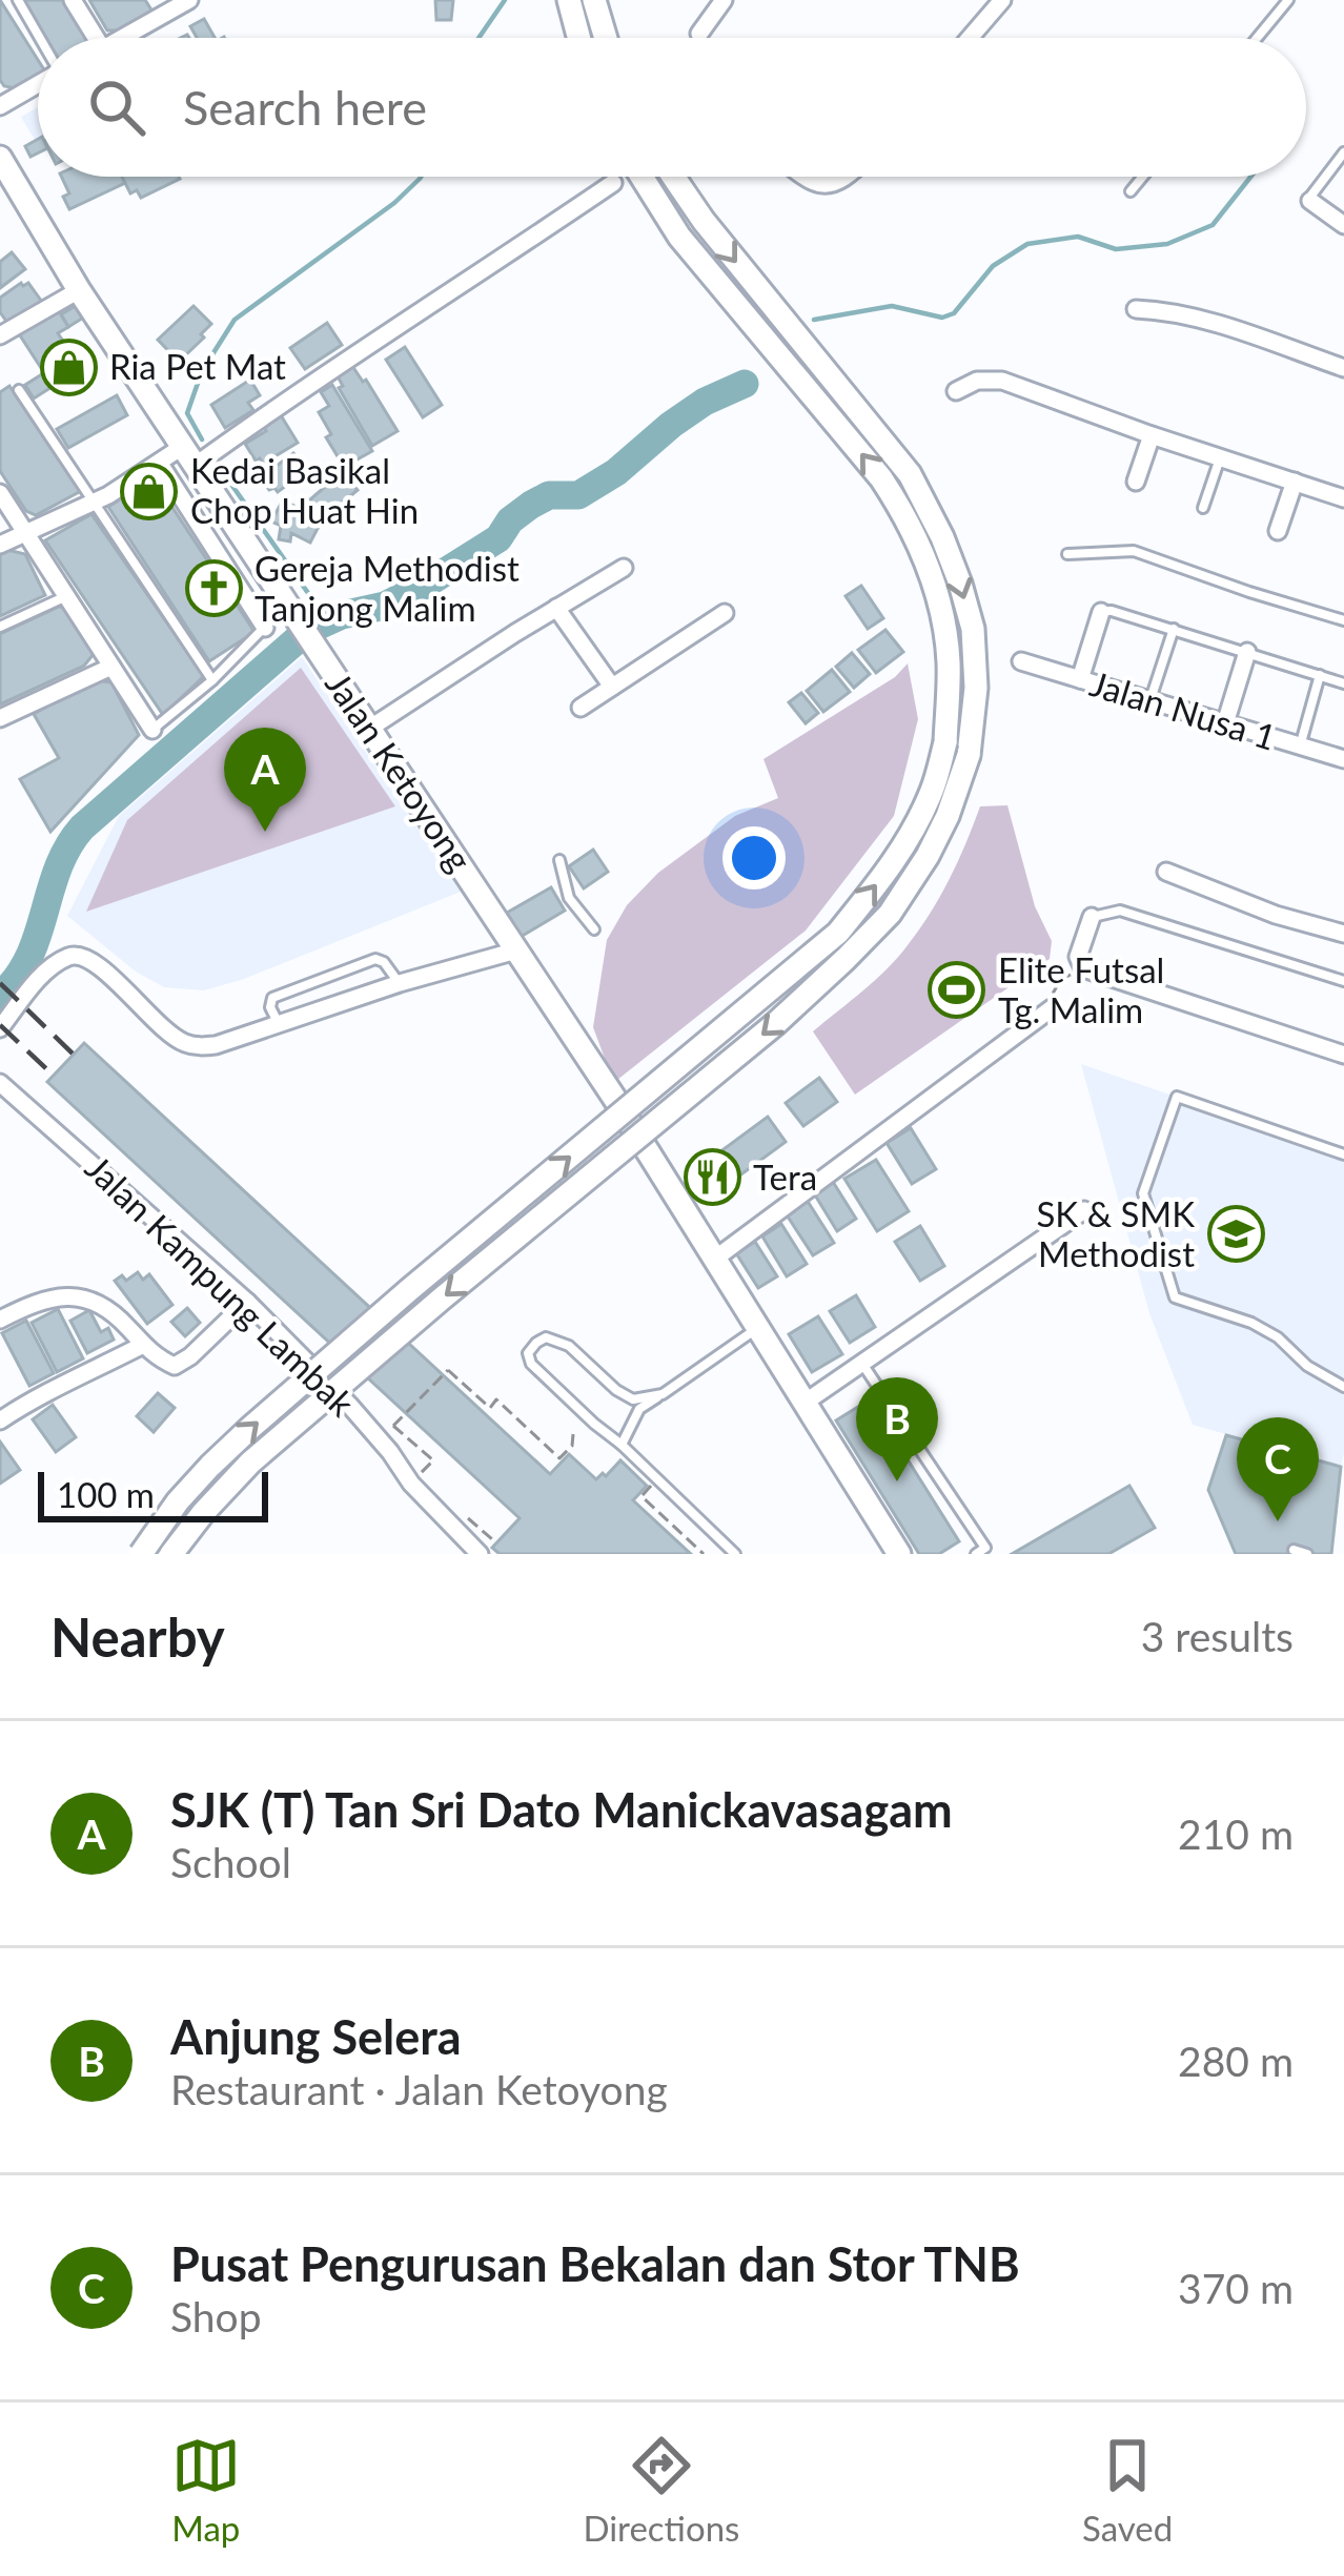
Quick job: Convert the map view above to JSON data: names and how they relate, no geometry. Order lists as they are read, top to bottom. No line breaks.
{"streets":{"main road":["Jalan Ketoyong"],"street":["Jalan Nusa 1","Jalan Kampung Lambak"]},"places":{"shop":["Ria Pet Mat","Kedai Basikal Chop Huat Hin"],"church":["Gereja Methodist Tanjong Malim"],"sports":["Elite Futsal Tg. Malim"],"restaurant":["Tera"],"school or university":["SK & SMK Methodist"]},"scale_bar":"100 m","page":{"search":"Search here","pins":["A","B","C"],"scale":"100 m","heading":["Nearby","3 results"],"list":[{"mark":"A","name":"SJK (T) Tan Sri Dato Manickavasagam","note":"School","value":"210 m"},{"mark":"B","name":"Anjung Selera","note":"Restaurant · Jalan Ketoyong","value":"280 m"},{"mark":"C","name":"Pusat Pengurusan Bekalan dan Stor TNB","note":"Shop","value":"370 m"}],"nav":["Map","Directions","Saved"]}}
